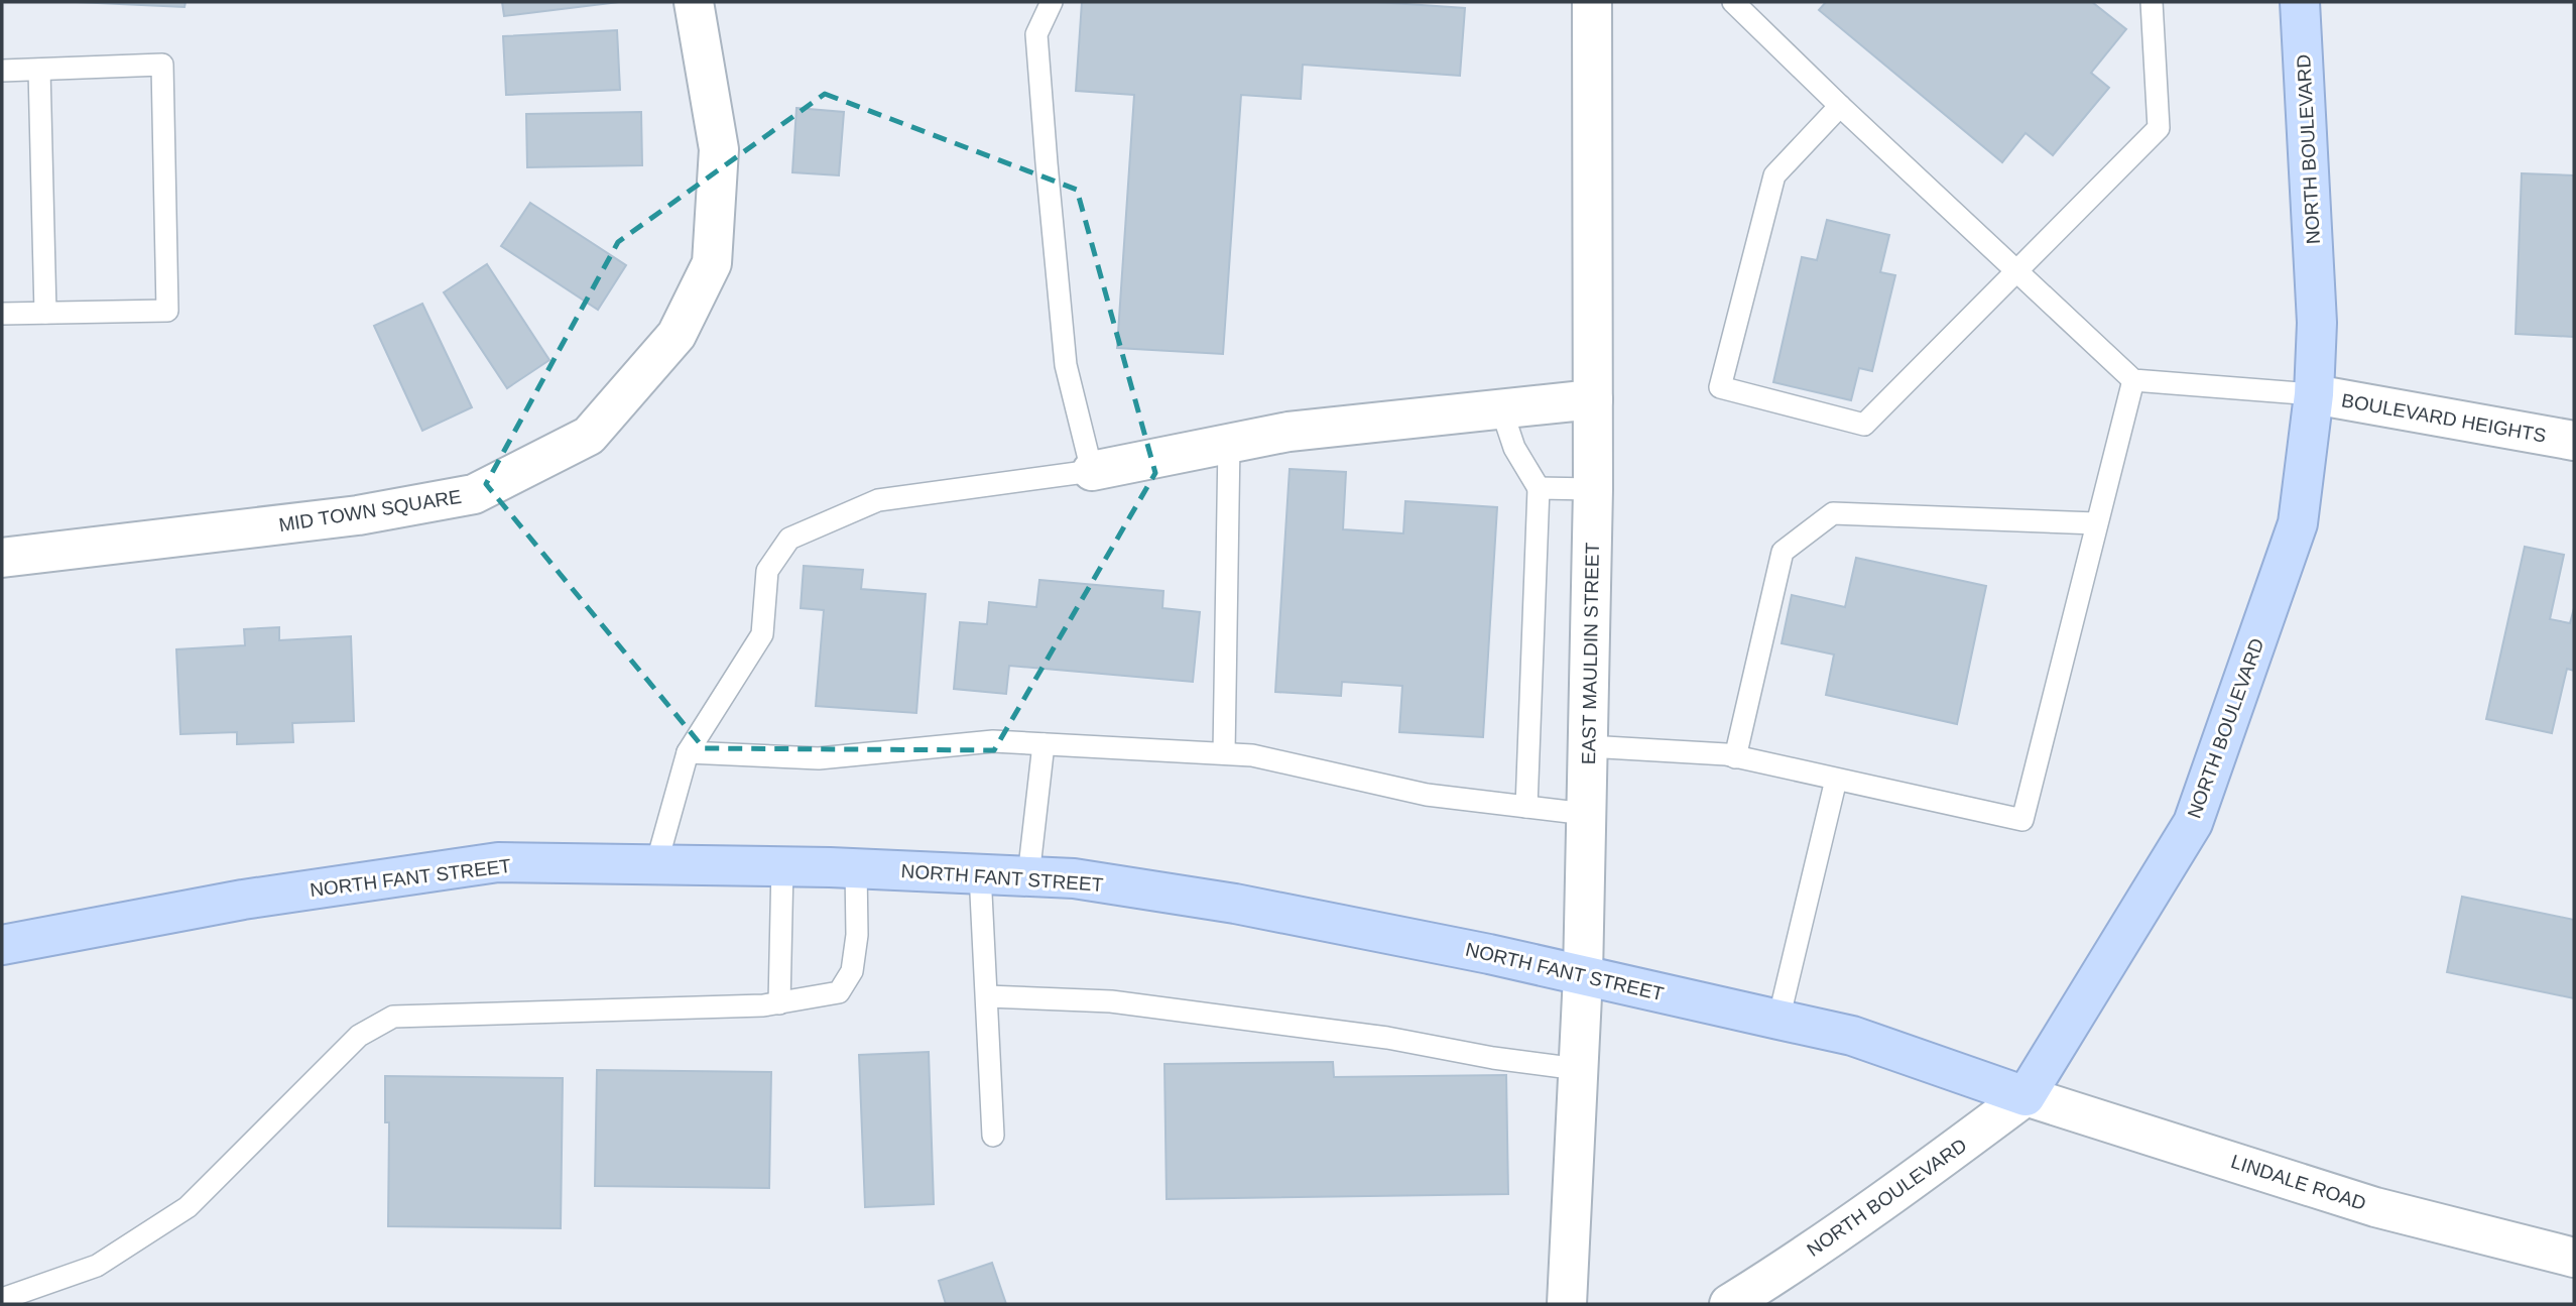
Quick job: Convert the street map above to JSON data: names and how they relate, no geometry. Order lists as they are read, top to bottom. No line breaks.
{"streets":{"main road":["NORTH BOULEVARD","NORTH FANT STREET"],"street":["BOULEVARD HEIGHTS","MID TOWN SQUARE","EAST MAULDIN STREET","LINDALE ROAD"]},"crossings":[["NORTH BOULEVARD","BOULEVARD HEIGHTS"],["NORTH BOULEVARD","NORTH FANT STREET"],["NORTH BOULEVARD","LINDALE ROAD"],["EAST MAULDIN STREET","NORTH FANT STREET"],["NORTH FANT STREET","LINDALE ROAD"]]}
